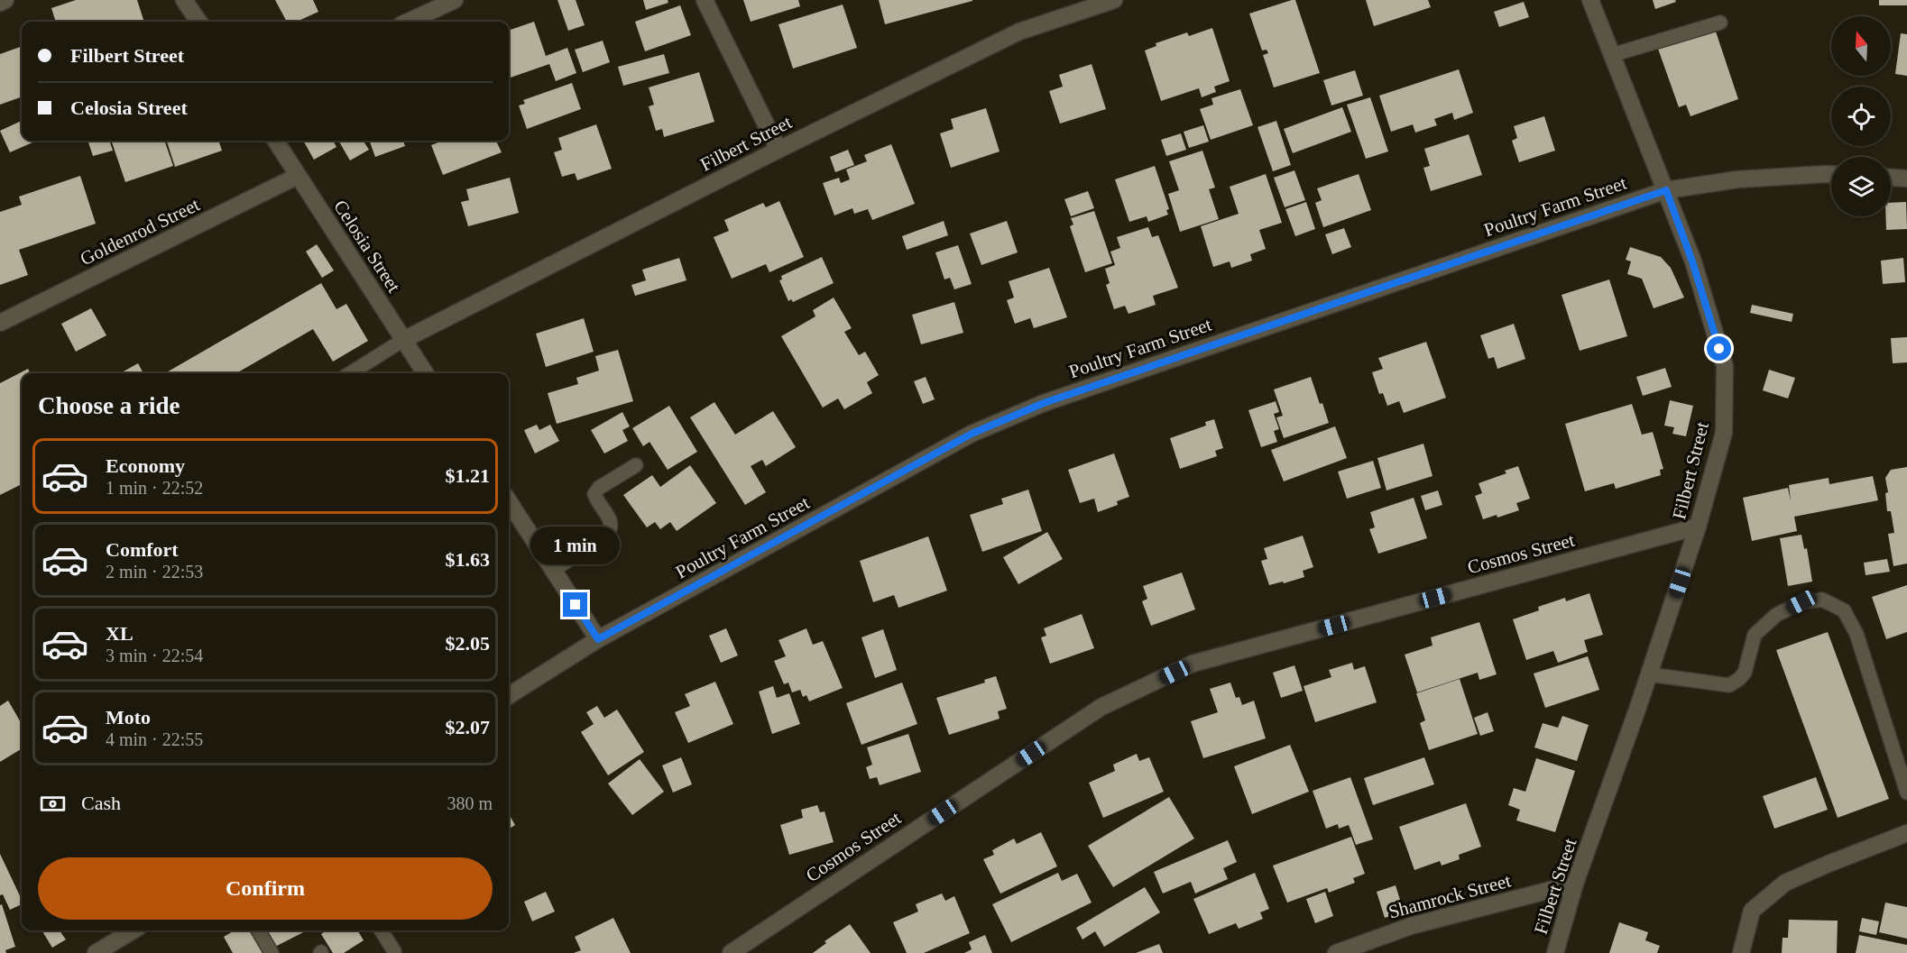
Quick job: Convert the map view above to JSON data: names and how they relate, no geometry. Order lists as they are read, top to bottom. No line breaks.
{"streets":{"street":["Filbert Street","Poultry Farm Street","Goldenrod Street","Celosia Street","Cosmos Street","Shamrock Street"]},"crossings":[["Filbert Street","Poultry Farm Street"],["Filbert Street","Celosia Street"],["Filbert Street","Cosmos Street"],["Filbert Street","Shamrock Street"],["Goldenrod Street","Celosia Street"]],"north":"top","page":{"banner":["Filbert Street","Celosia Street"],"heading":"Choose a ride","list":[{"name":"Economy","note":"1 min · 22:52","value":"$1.21"},{"name":"Comfort","note":"2 min · 22:53","value":"$1.63"},{"name":"XL","note":"3 min · 22:54","value":"$2.05"},{"name":"Moto","note":"4 min · 22:55","value":"$2.07"}],"bubble":"1 min","pay":["Cash","380 m"],"buttons":"Confirm"}}
